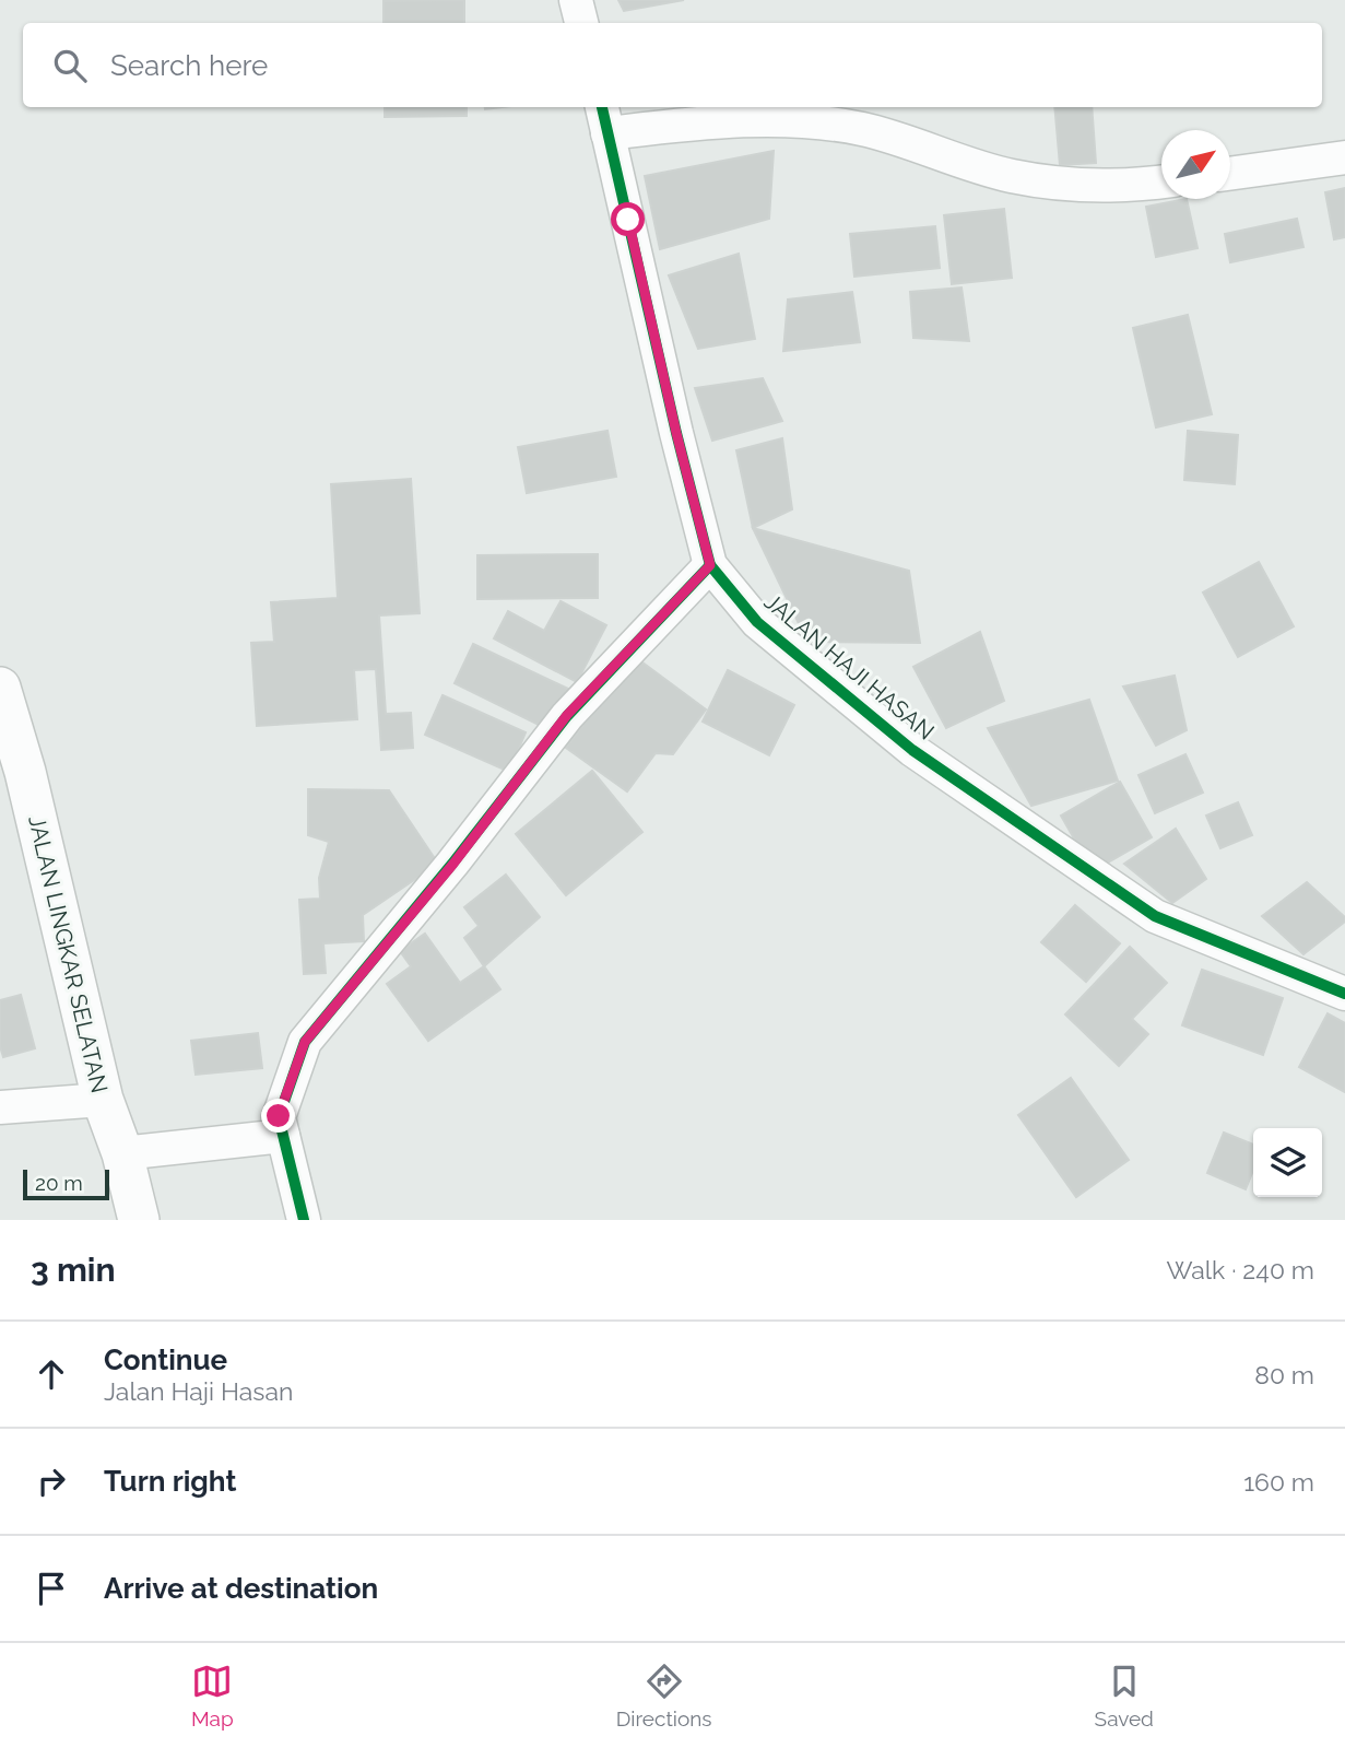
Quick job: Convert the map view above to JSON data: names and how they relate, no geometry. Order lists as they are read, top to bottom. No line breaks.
{"streets":{"street":["JALAN HAJI HASAN","JALAN LINGKAR SELATAN"]},"scale_bar":"20 m","north":"top right","page":{"search":"Search here","scale":"20 m","heading":["3 min","Walk · 240 m"],"list":[["Continue","Jalan Haji Hasan","80 m"],["Turn right","160 m"],"Arrive at destination"],"nav":["Map","Directions","Saved"]}}
